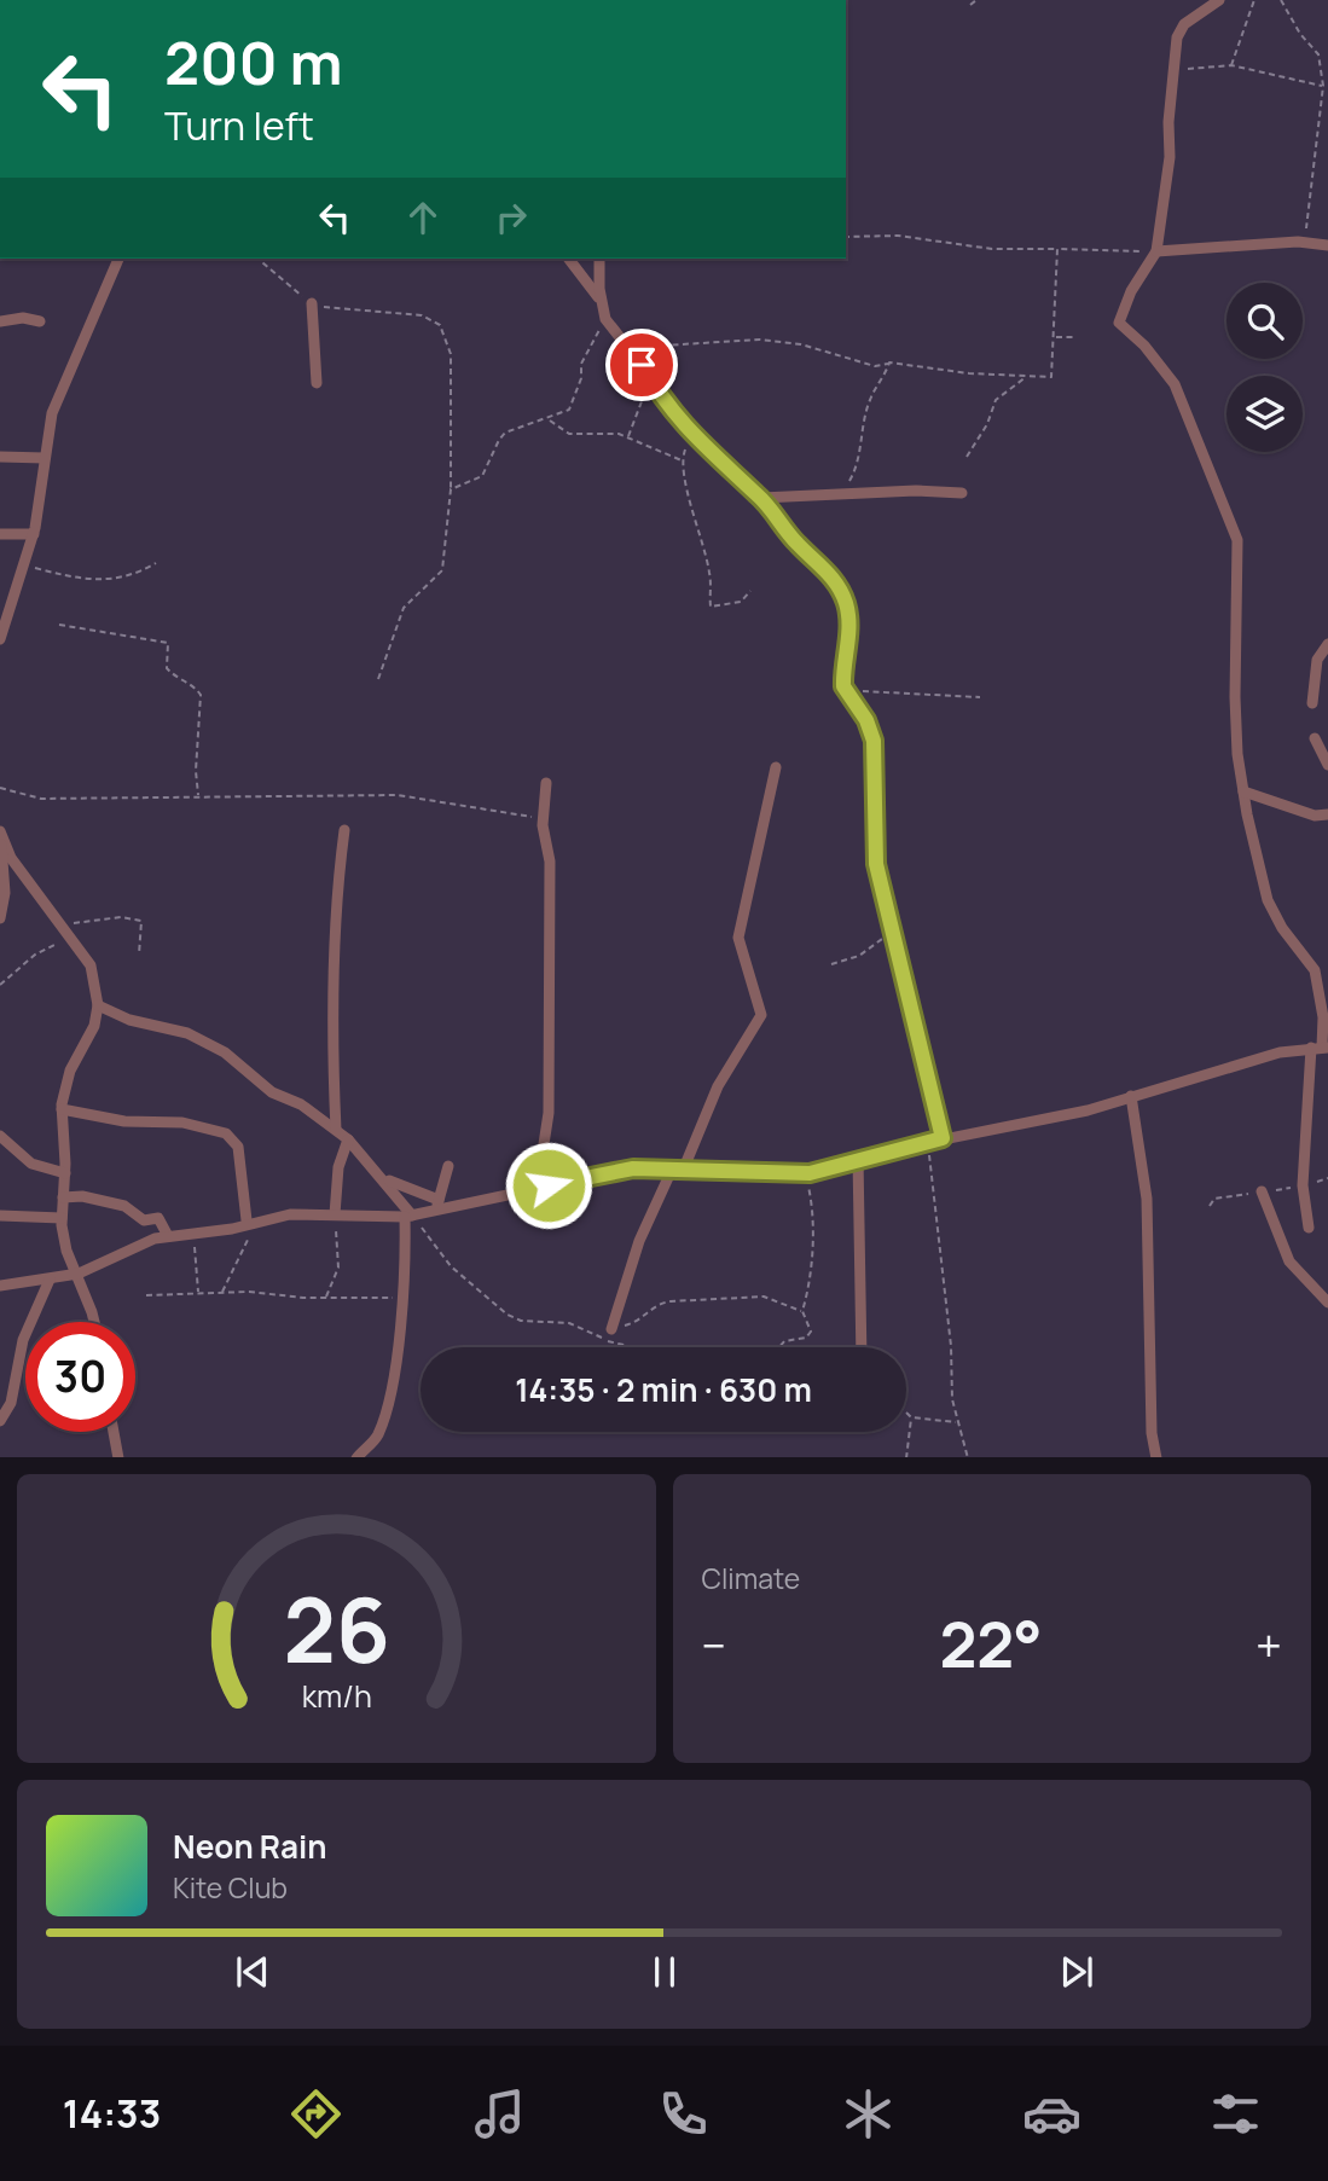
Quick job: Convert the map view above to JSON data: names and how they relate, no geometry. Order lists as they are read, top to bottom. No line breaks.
{"page":{"turn":["200 m","Turn left"],"limit":"30","trip":"14:35 · 2 min · 630 m","tile":"Climate","heat":["−","22°","+"],"song":["Neon Rain","Kite Club"],"tabs":"14:33","gauge":["26","km/h"]}}
